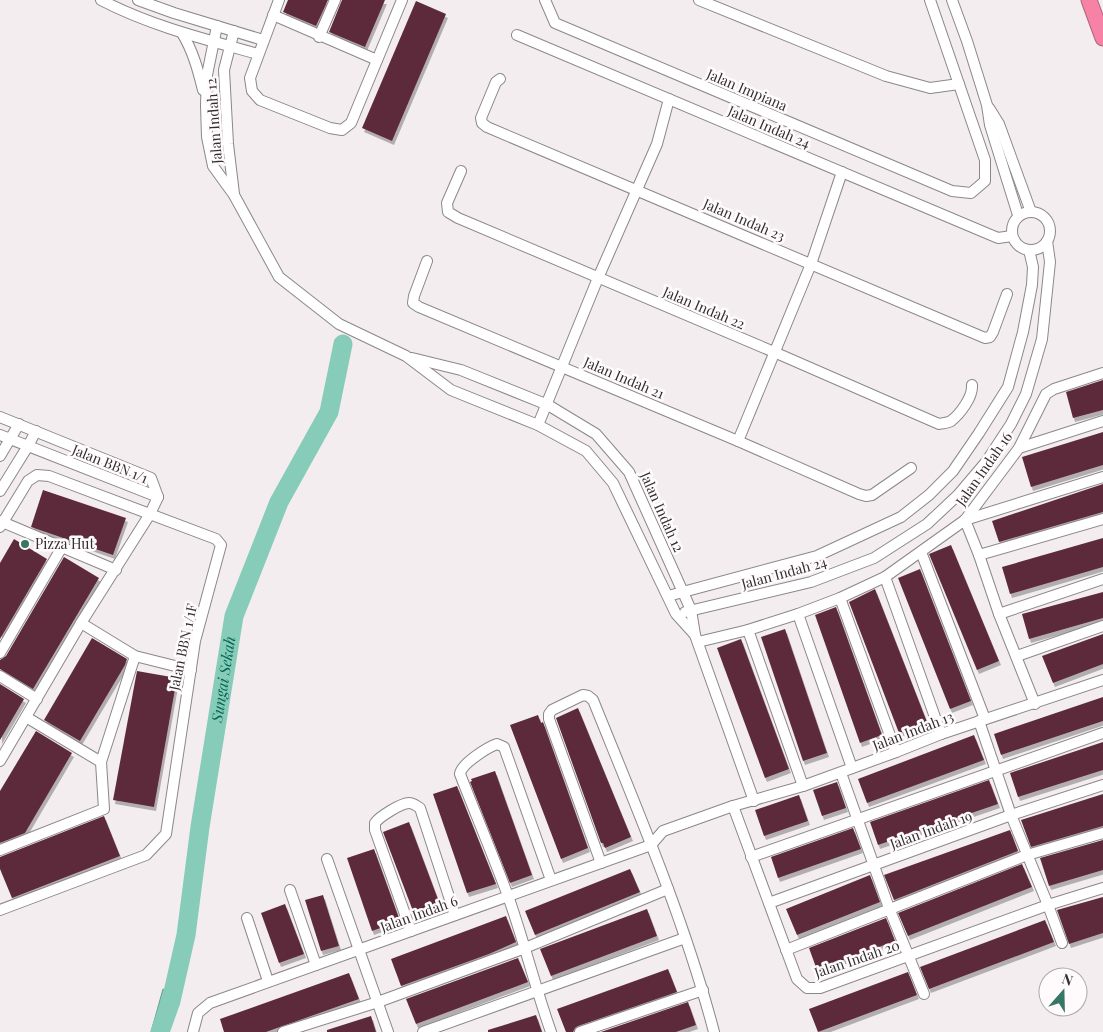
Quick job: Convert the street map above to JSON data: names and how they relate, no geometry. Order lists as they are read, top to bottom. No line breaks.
{"streets":{"street":["Jalan Impiana","Jalan Indah 12","Jalan Indah 24","Jalan Indah 23","Jalan Indah 22","Jalan Indah 21","Jalan BBN 1/1","Jalan Indah 16","Jalan BBN 1/1F","Jalan Indah 13","Jalan Indah 19","Jalan Indah 6","Jalan Indah 20"]},"crossings":[["Jalan Indah 12","Jalan Indah 24"],["Jalan Indah 12","Jalan Indah 13"],["Jalan Indah 16","Jalan Indah 13"],["Jalan Indah 13","Jalan Indah 6"],["Jalan Indah 13","Jalan Indah 20"],["Jalan Indah 19","Jalan Indah 20"]],"water":["Sungai Sekah"],"places":["Pizza Hut"],"north":"top"}
